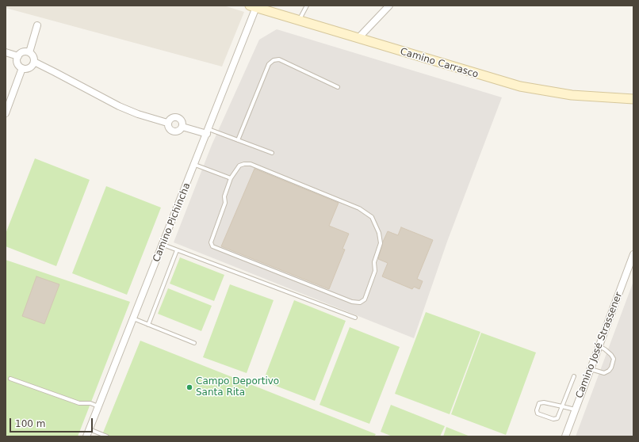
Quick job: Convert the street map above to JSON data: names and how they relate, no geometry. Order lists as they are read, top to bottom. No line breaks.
{"streets":{"main road":["Camino Carrasco"],"street":["Camino Pichincha","Camino José Strassener"]},"crossings":[["Camino Carrasco","Camino Pichincha"]],"places":["Campo Deportivo Santa Rita"],"scale_bar":"100 m"}
